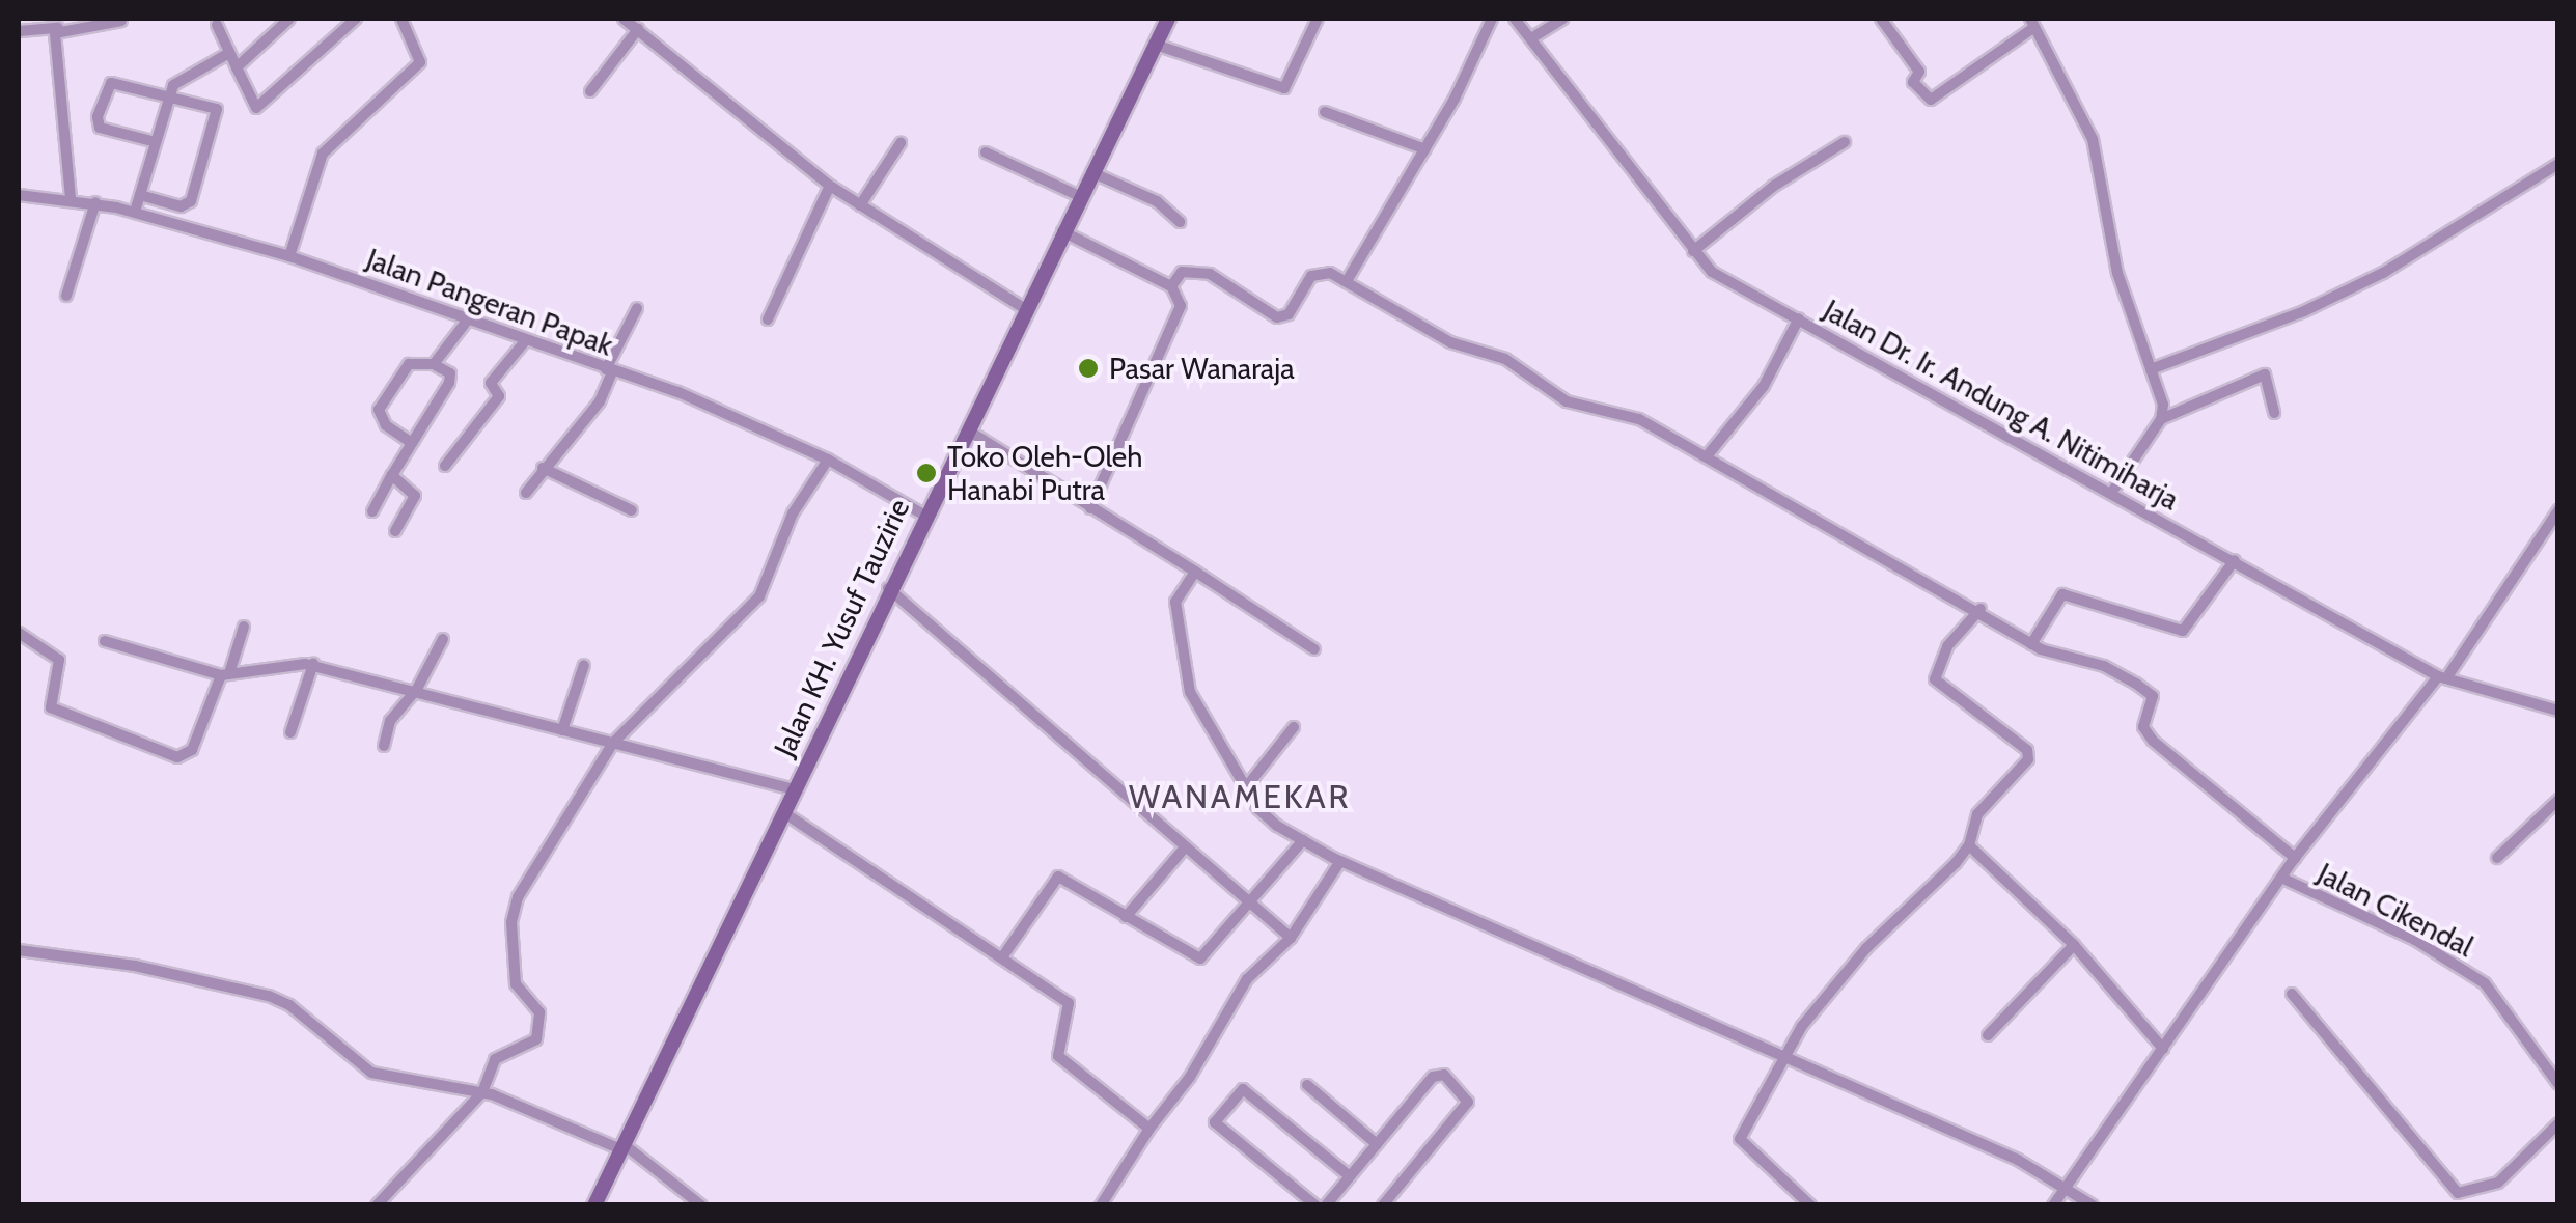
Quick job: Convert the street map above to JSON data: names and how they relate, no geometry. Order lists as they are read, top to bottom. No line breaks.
{"streets":{"main road":["Jalan KH. Yusuf Tauzirie"],"street":["Jalan Pangeran Papak","Jalan Dr. Ir. Andung A. Nitimiharja","Jalan Cikendal"]},"crossings":[["Jalan Pangeran Papak","Jalan KH. Yusuf Tauzirie"]],"districts":["WANAMEKAR"],"places":["Pasar Wanaraja","Toko Oleh-Oleh Hanabi Putra"]}
